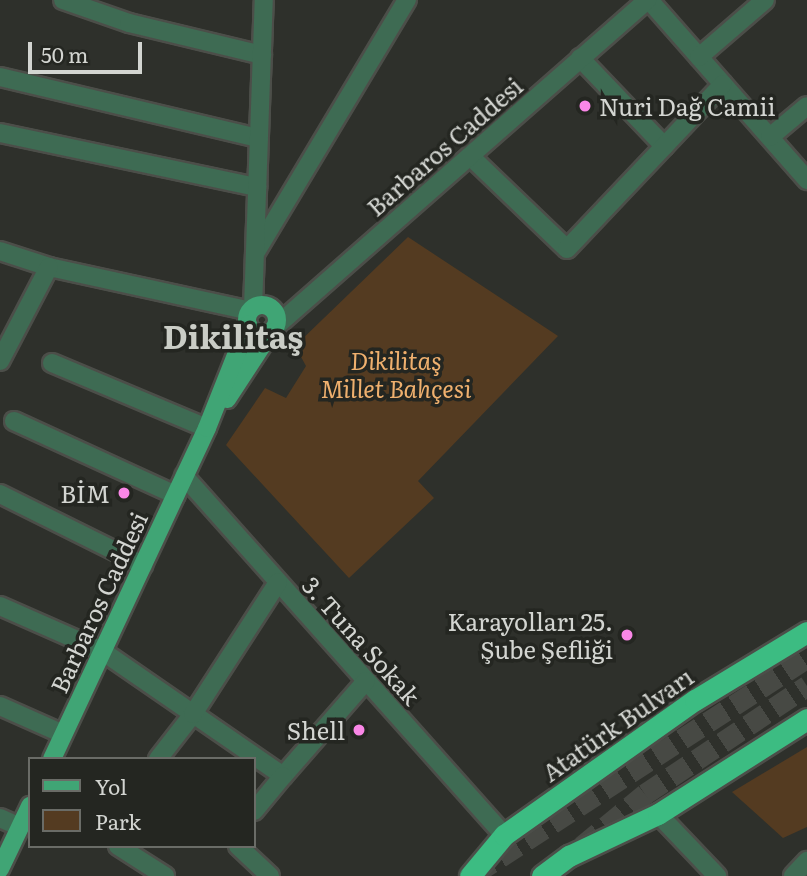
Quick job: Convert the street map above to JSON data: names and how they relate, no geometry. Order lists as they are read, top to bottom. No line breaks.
{"streets":{"highway":["Atatürk Bulvarı"],"main road":["Barbaros Caddesi"],"street":["3. Tuna Sokak"]},"crossings":[["Barbaros Caddesi","3. Tuna Sokak"],["3. Tuna Sokak","Atatürk Bulvarı"]],"districts":["Dikilitaş"],"parks":["Dikilitaş Millet Bahçesi"],"places":["Nuri Dağ Camii","BİM","Karayolları 25. Şube Şefliği","Shell"],"legend":["Yol","Park"],"scale_bar":"50 m"}
